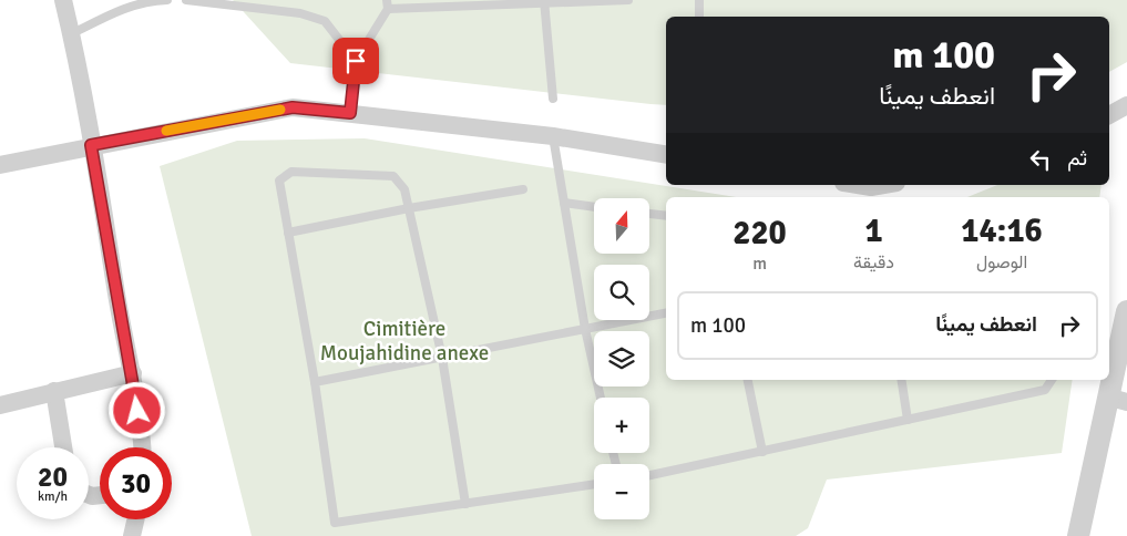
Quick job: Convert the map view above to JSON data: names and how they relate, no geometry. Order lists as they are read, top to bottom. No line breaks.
{"parks":["Cimitière Moujahidine anexe"],"north":"top","page":{"turn":["100 m","انعطف يمينًا"],"then":"ثم","eta":["14:16","الوصول","1","دقيقة","220","m"],"map_buttons":["+","−"],"list":[{"name":"انعطف يمينًا","value":"100 m"}],"speed":"20 km/h","limit":"30"}}
